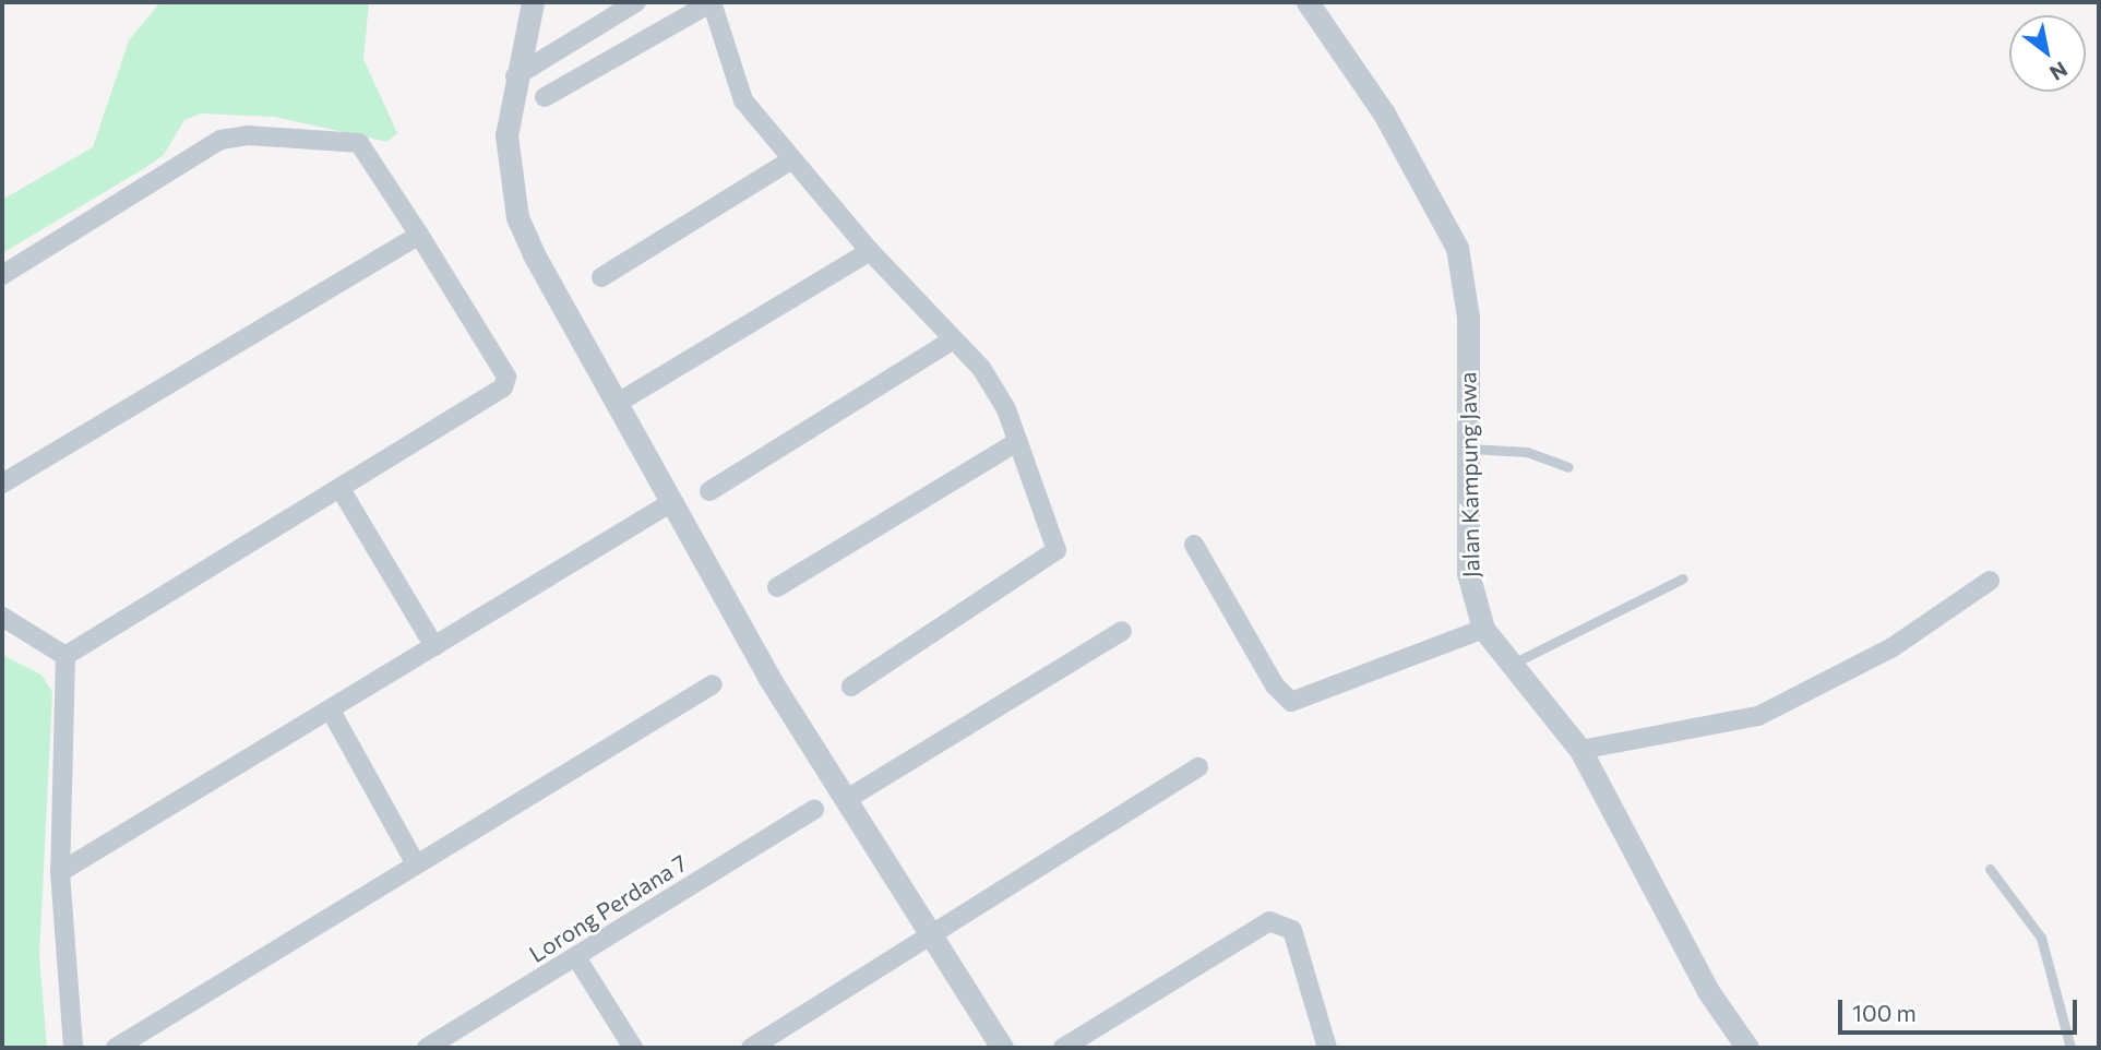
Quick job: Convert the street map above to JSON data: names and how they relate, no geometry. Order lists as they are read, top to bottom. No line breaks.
{"streets":{"street":["Jalan Kampung Jawa","Lorong Perdana 7"]},"scale_bar":"100 m","north":"bottom right"}
